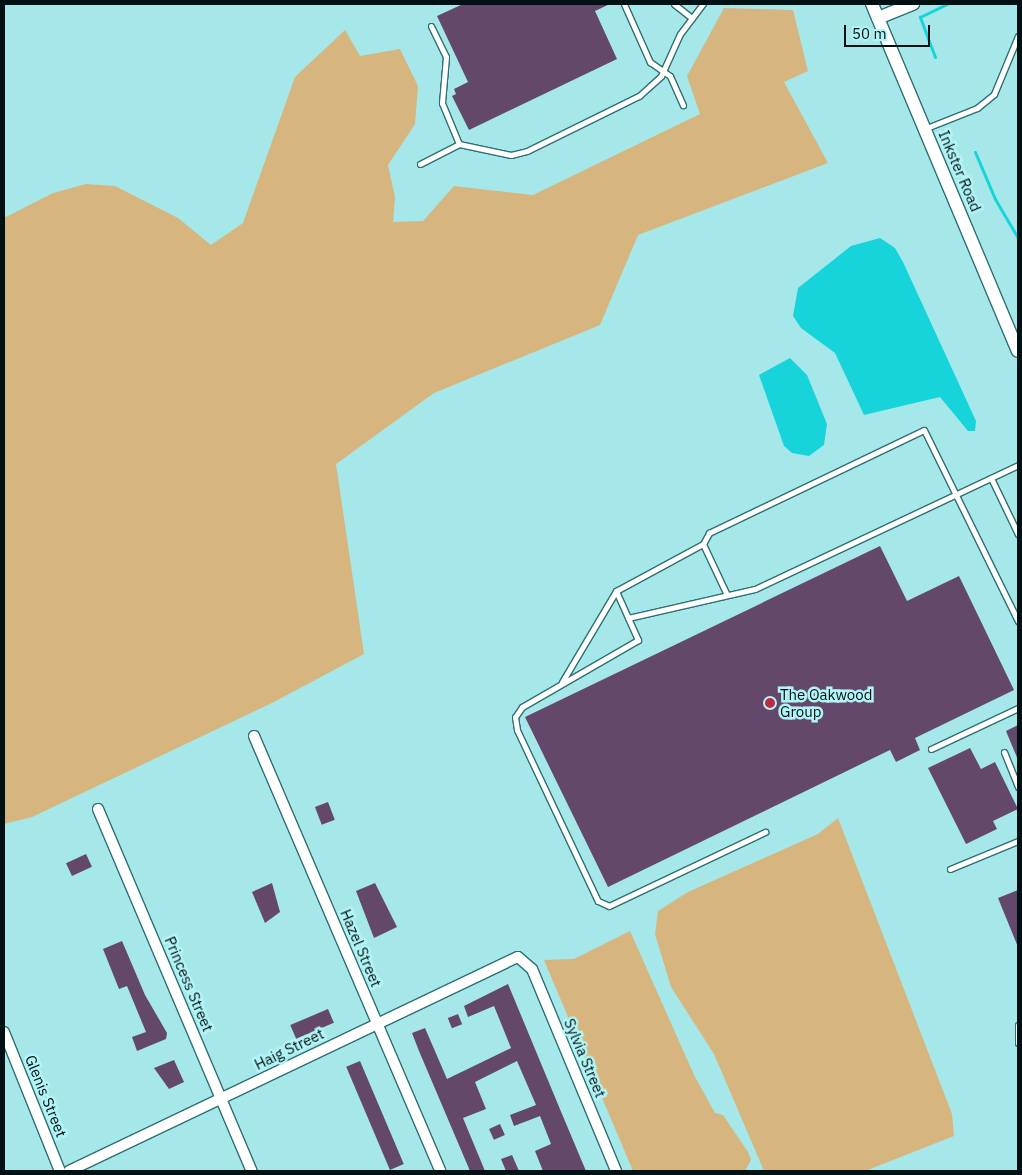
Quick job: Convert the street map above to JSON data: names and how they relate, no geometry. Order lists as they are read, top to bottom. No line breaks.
{"streets":{"street":["Inkster Road","Hazel Street","Princess Street","Haig Street","Sylvia Street","Glenis Street"]},"crossings":[["Hazel Street","Haig Street"],["Princess Street","Haig Street"],["Haig Street","Sylvia Street"]],"places":["The Oakwood Group"],"scale_bar":"50 m"}
